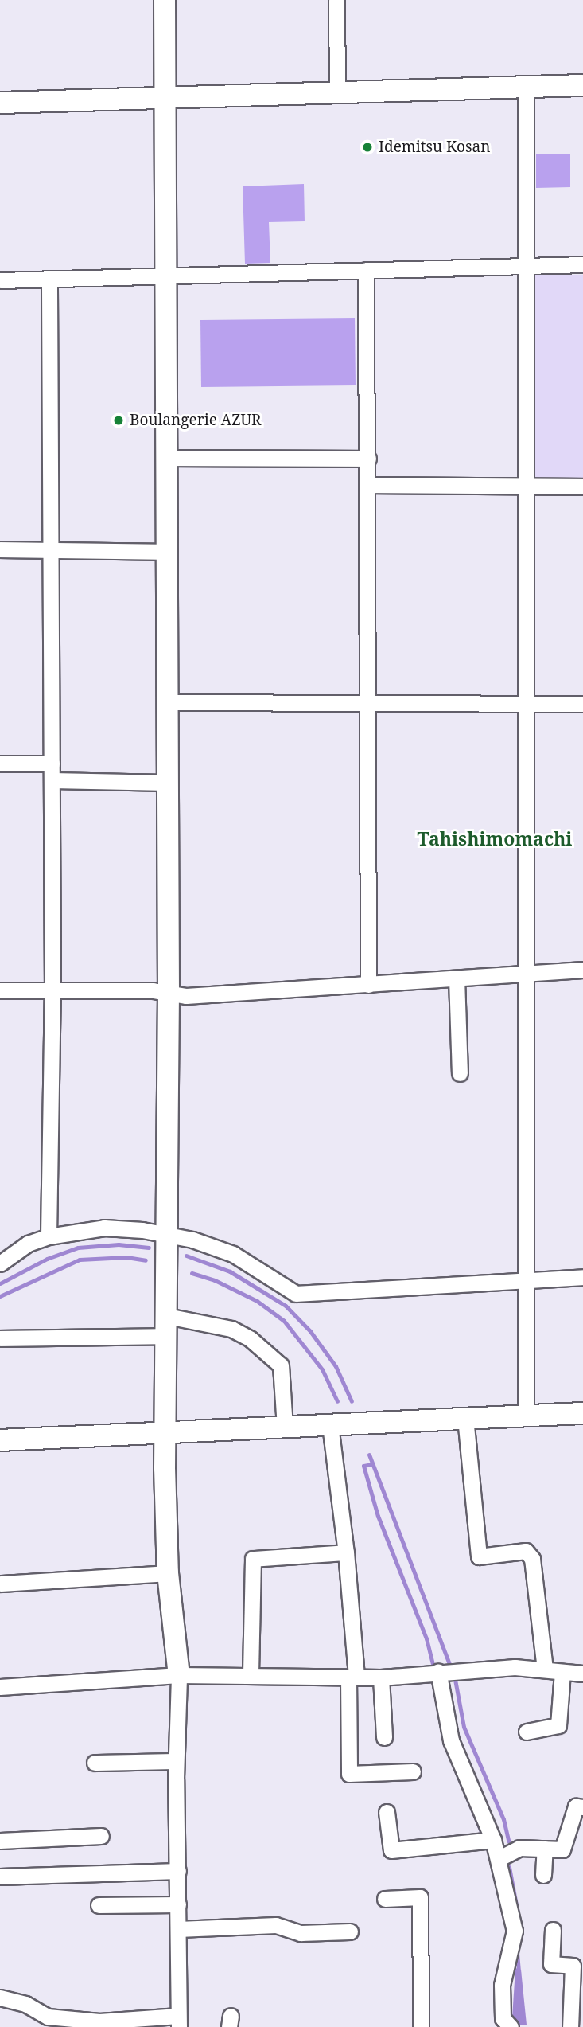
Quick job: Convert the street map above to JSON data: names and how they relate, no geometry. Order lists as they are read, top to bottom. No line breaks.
{"districts":["Tahishimomachi"],"places":["Idemitsu Kosan","Boulangerie AZUR"]}
